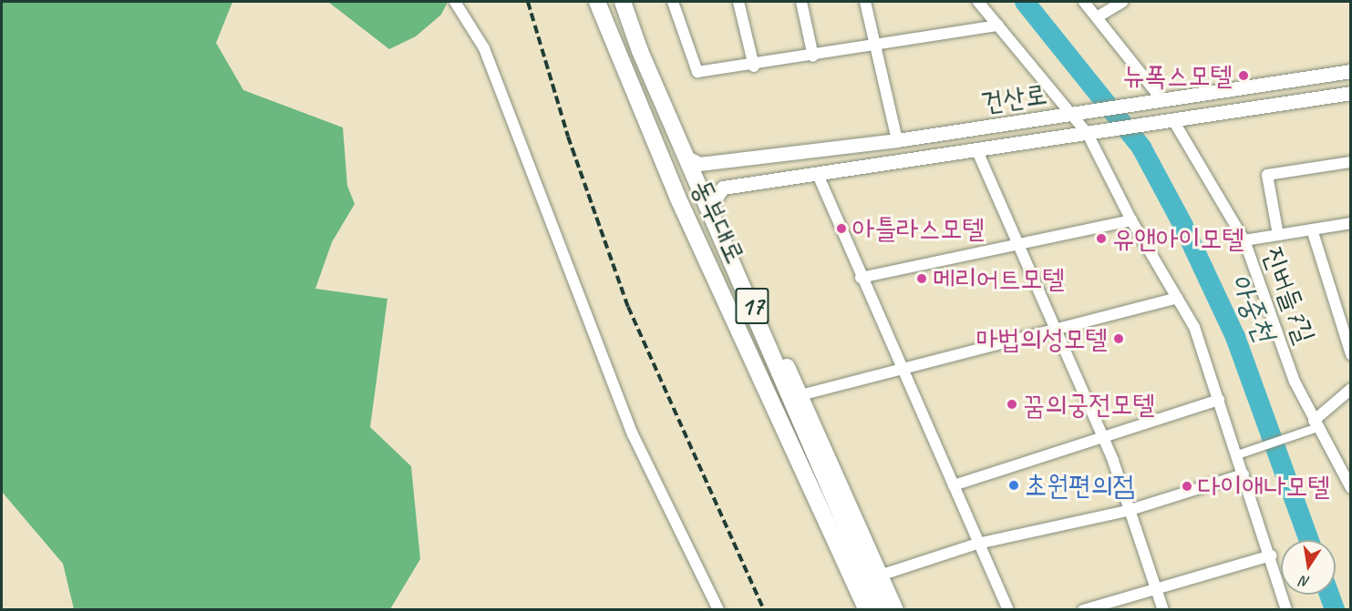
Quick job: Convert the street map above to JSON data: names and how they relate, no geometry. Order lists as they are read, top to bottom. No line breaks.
{"streets":{"main road":["동부대로","17"],"street":["건산로","진버들7길"]},"crossings":[["건산로","동부대로"],["건산로","진버들7길"]],"water":["아중천"],"places":["뉴폭스모텔","아틀라스모텔","유앤아이모텔","메리어트모텔","마법의성모텔","꿈의궁전모텔","초원편의점","다이애나모텔"],"north":"bottom"}
